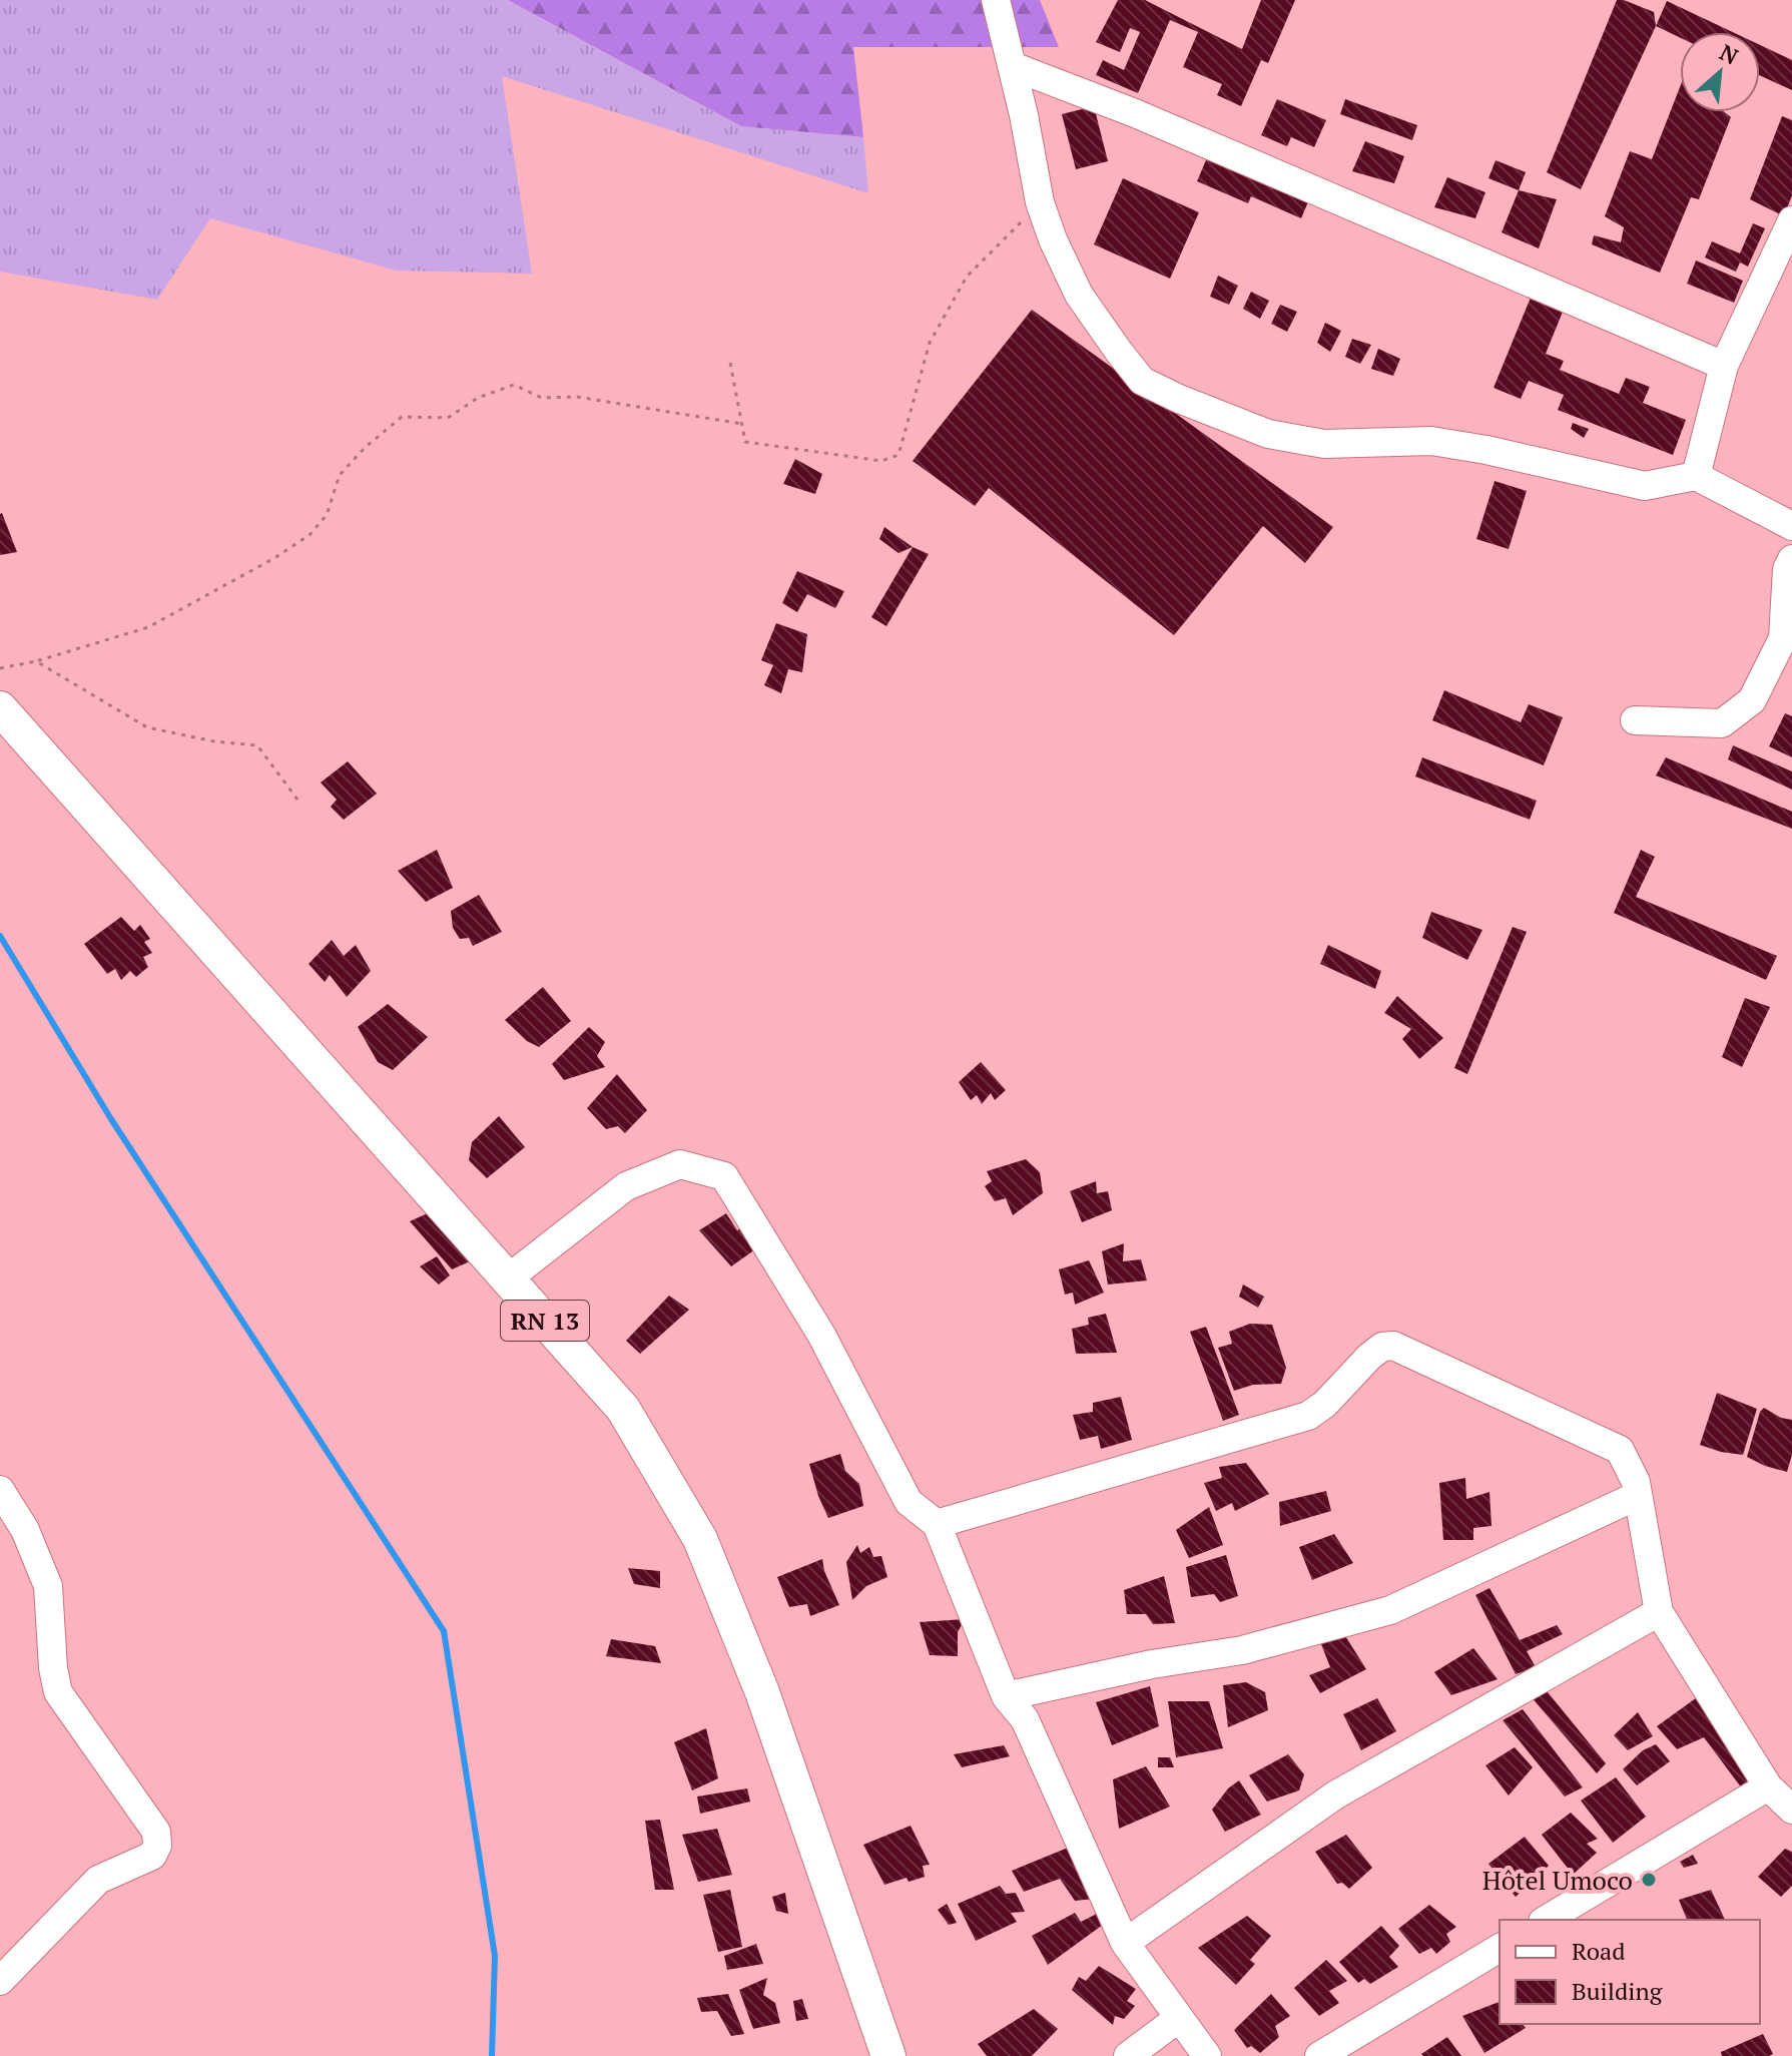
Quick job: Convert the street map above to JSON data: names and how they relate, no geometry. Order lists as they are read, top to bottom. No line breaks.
{"streets":{"main road":["RN 13"]},"places":["Hôtel Umoco"],"legend":["Road","Building"],"north":"top right"}
